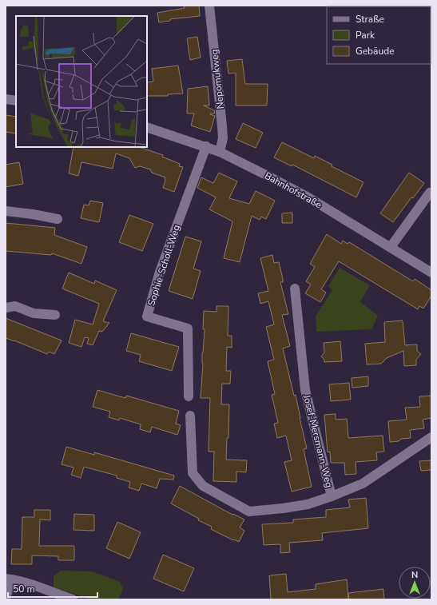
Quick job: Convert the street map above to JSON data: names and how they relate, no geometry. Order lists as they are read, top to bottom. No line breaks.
{"streets":{"street":["Nepomukweg","Bahnhofstraße","Sophie-Scholl-Weg","Josef-Mersmann-Weg"]},"crossings":[["Nepomukweg","Bahnhofstraße"],["Bahnhofstraße","Sophie-Scholl-Weg"]],"legend":["Straße","Park","Gebäude"],"scale_bar":"50 m","north":"top"}
